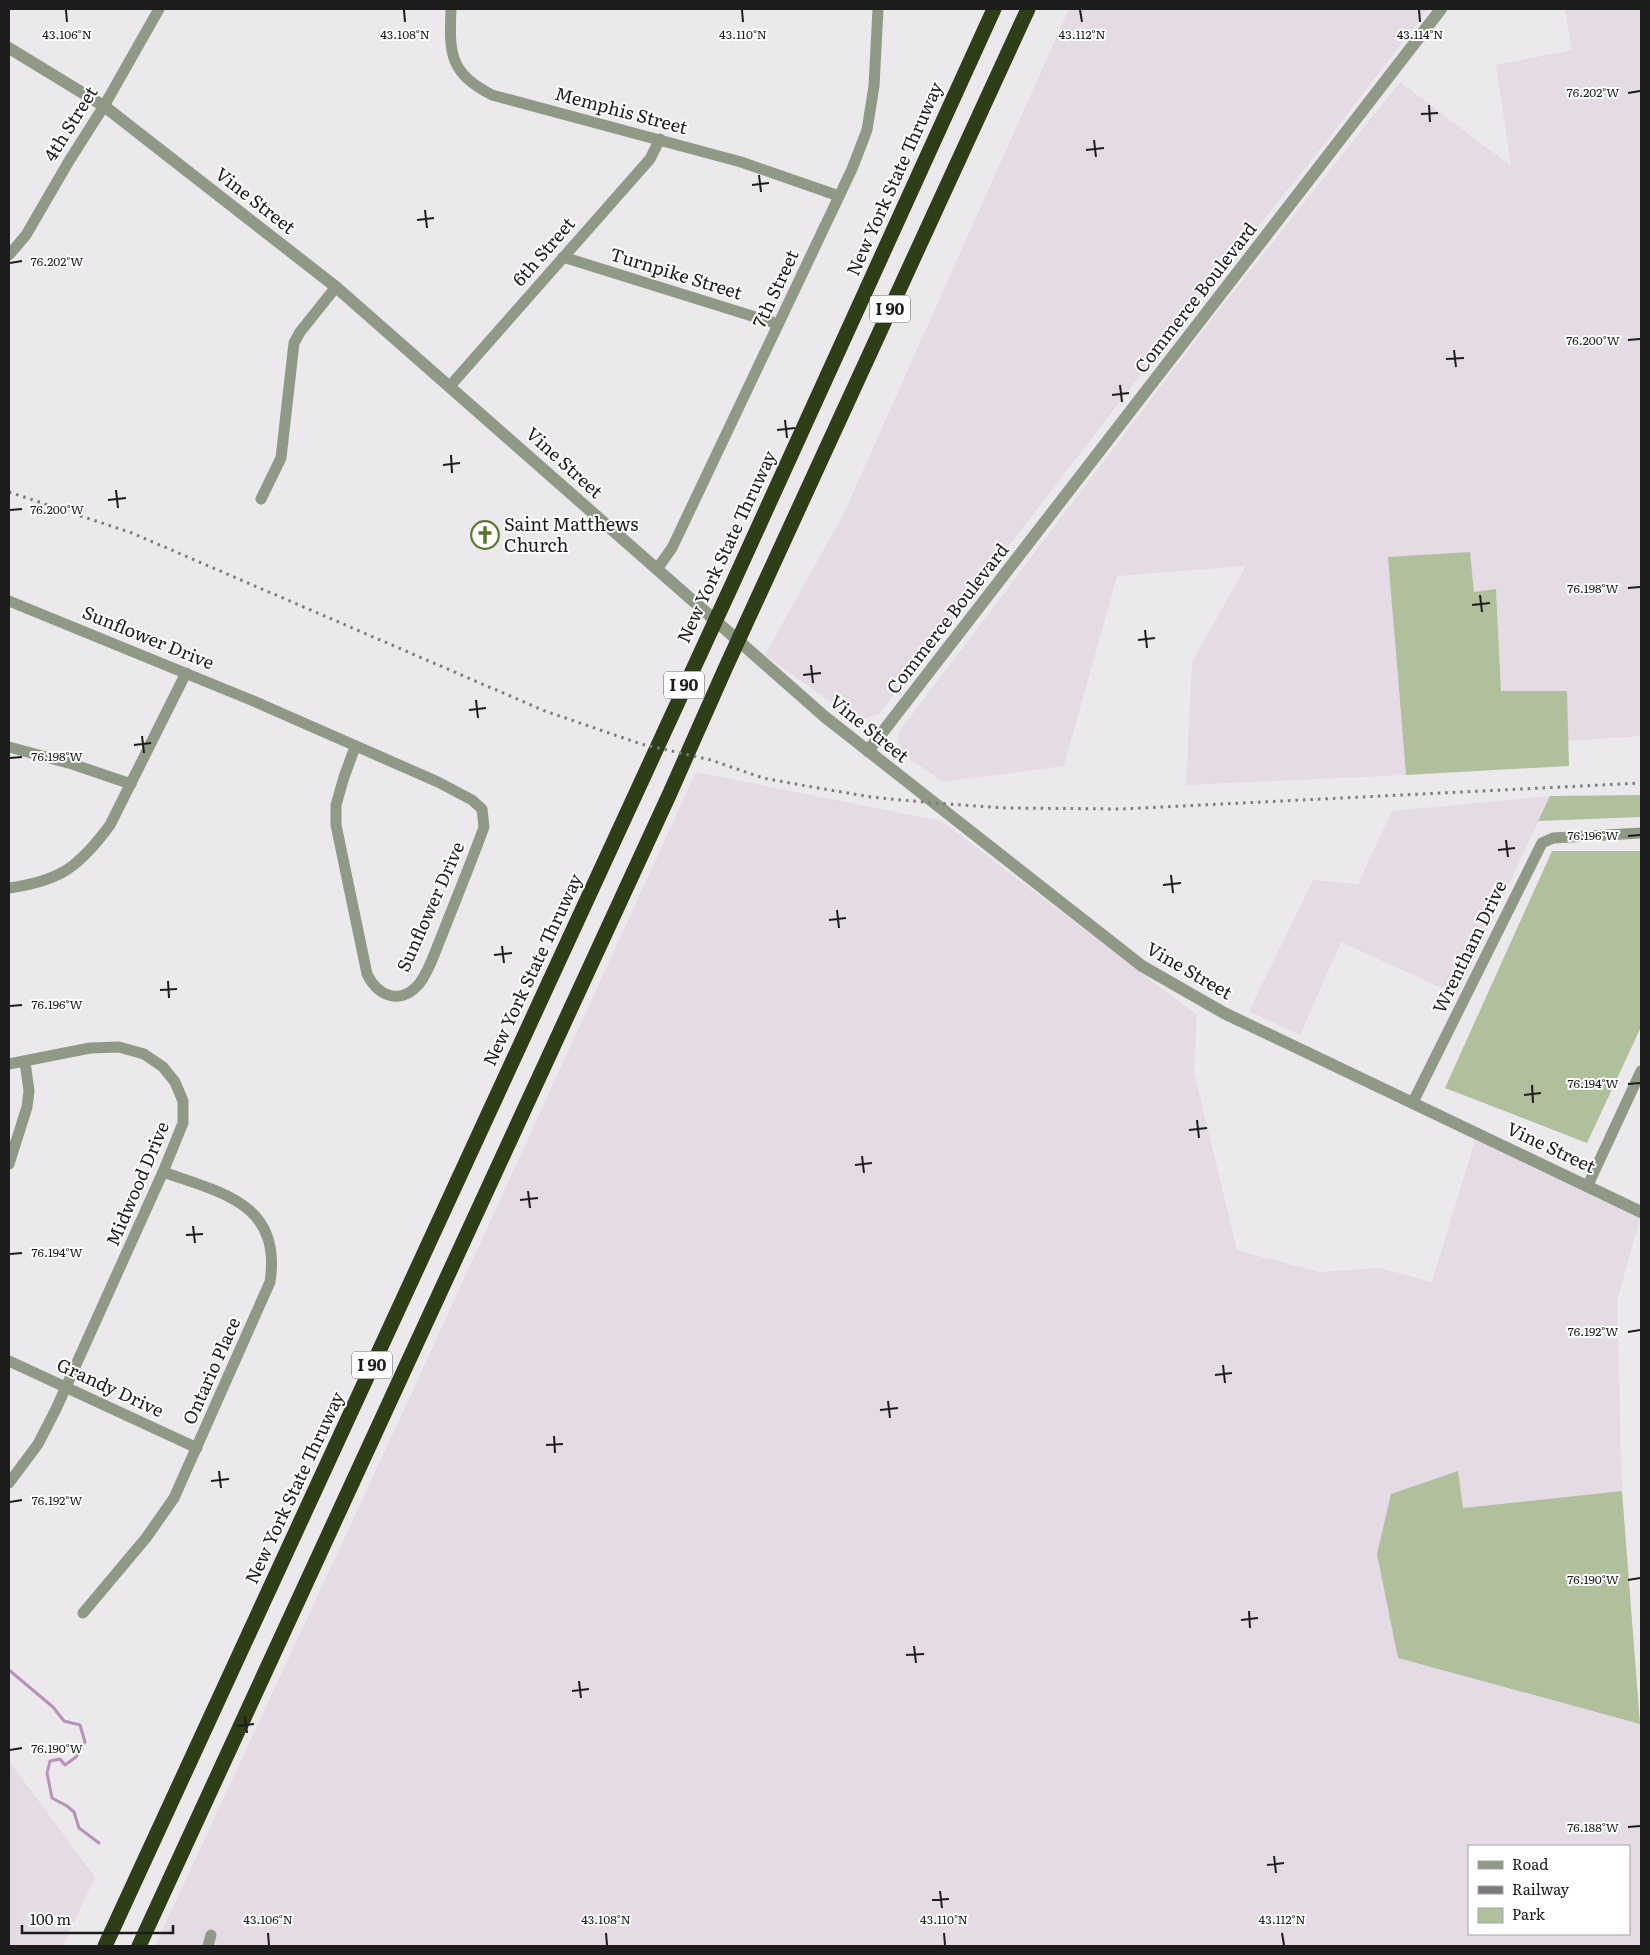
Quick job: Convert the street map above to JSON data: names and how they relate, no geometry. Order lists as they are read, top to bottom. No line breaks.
{"streets":{"highway":["New York State Thruway","I 90"],"street":["Memphis Street","4th Street","Vine Street","6th Street","Turnpike Street","7th Street","Commerce Boulevard","Sunflower Drive","Wrentham Drive","Midwood Drive","Ontario Place","Grandy Drive"]},"crossings":[["Memphis Street","6th Street"],["Memphis Street","7th Street"],["4th Street","Vine Street"],["Vine Street","6th Street"],["Vine Street","7th Street"],["Vine Street","Commerce Boulevard"],["Vine Street","Wrentham Drive"],["6th Street","Turnpike Street"],["Turnpike Street","7th Street"],["Midwood Drive","Ontario Place"],["Midwood Drive","Grandy Drive"],["Ontario Place","Grandy Drive"]],"places":{"church":["Saint Matthews Church"]},"legend":["Road","Railway","Park"],"scale_bar":"100 m","coordinates":["43.106°N","43.108°N","43.110°N","43.112°N","43.114°N","76.202°W","76.200°W","76.198°W","76.196°W","76.194°W","76.192°W","76.190°W","76.188°W"]}
